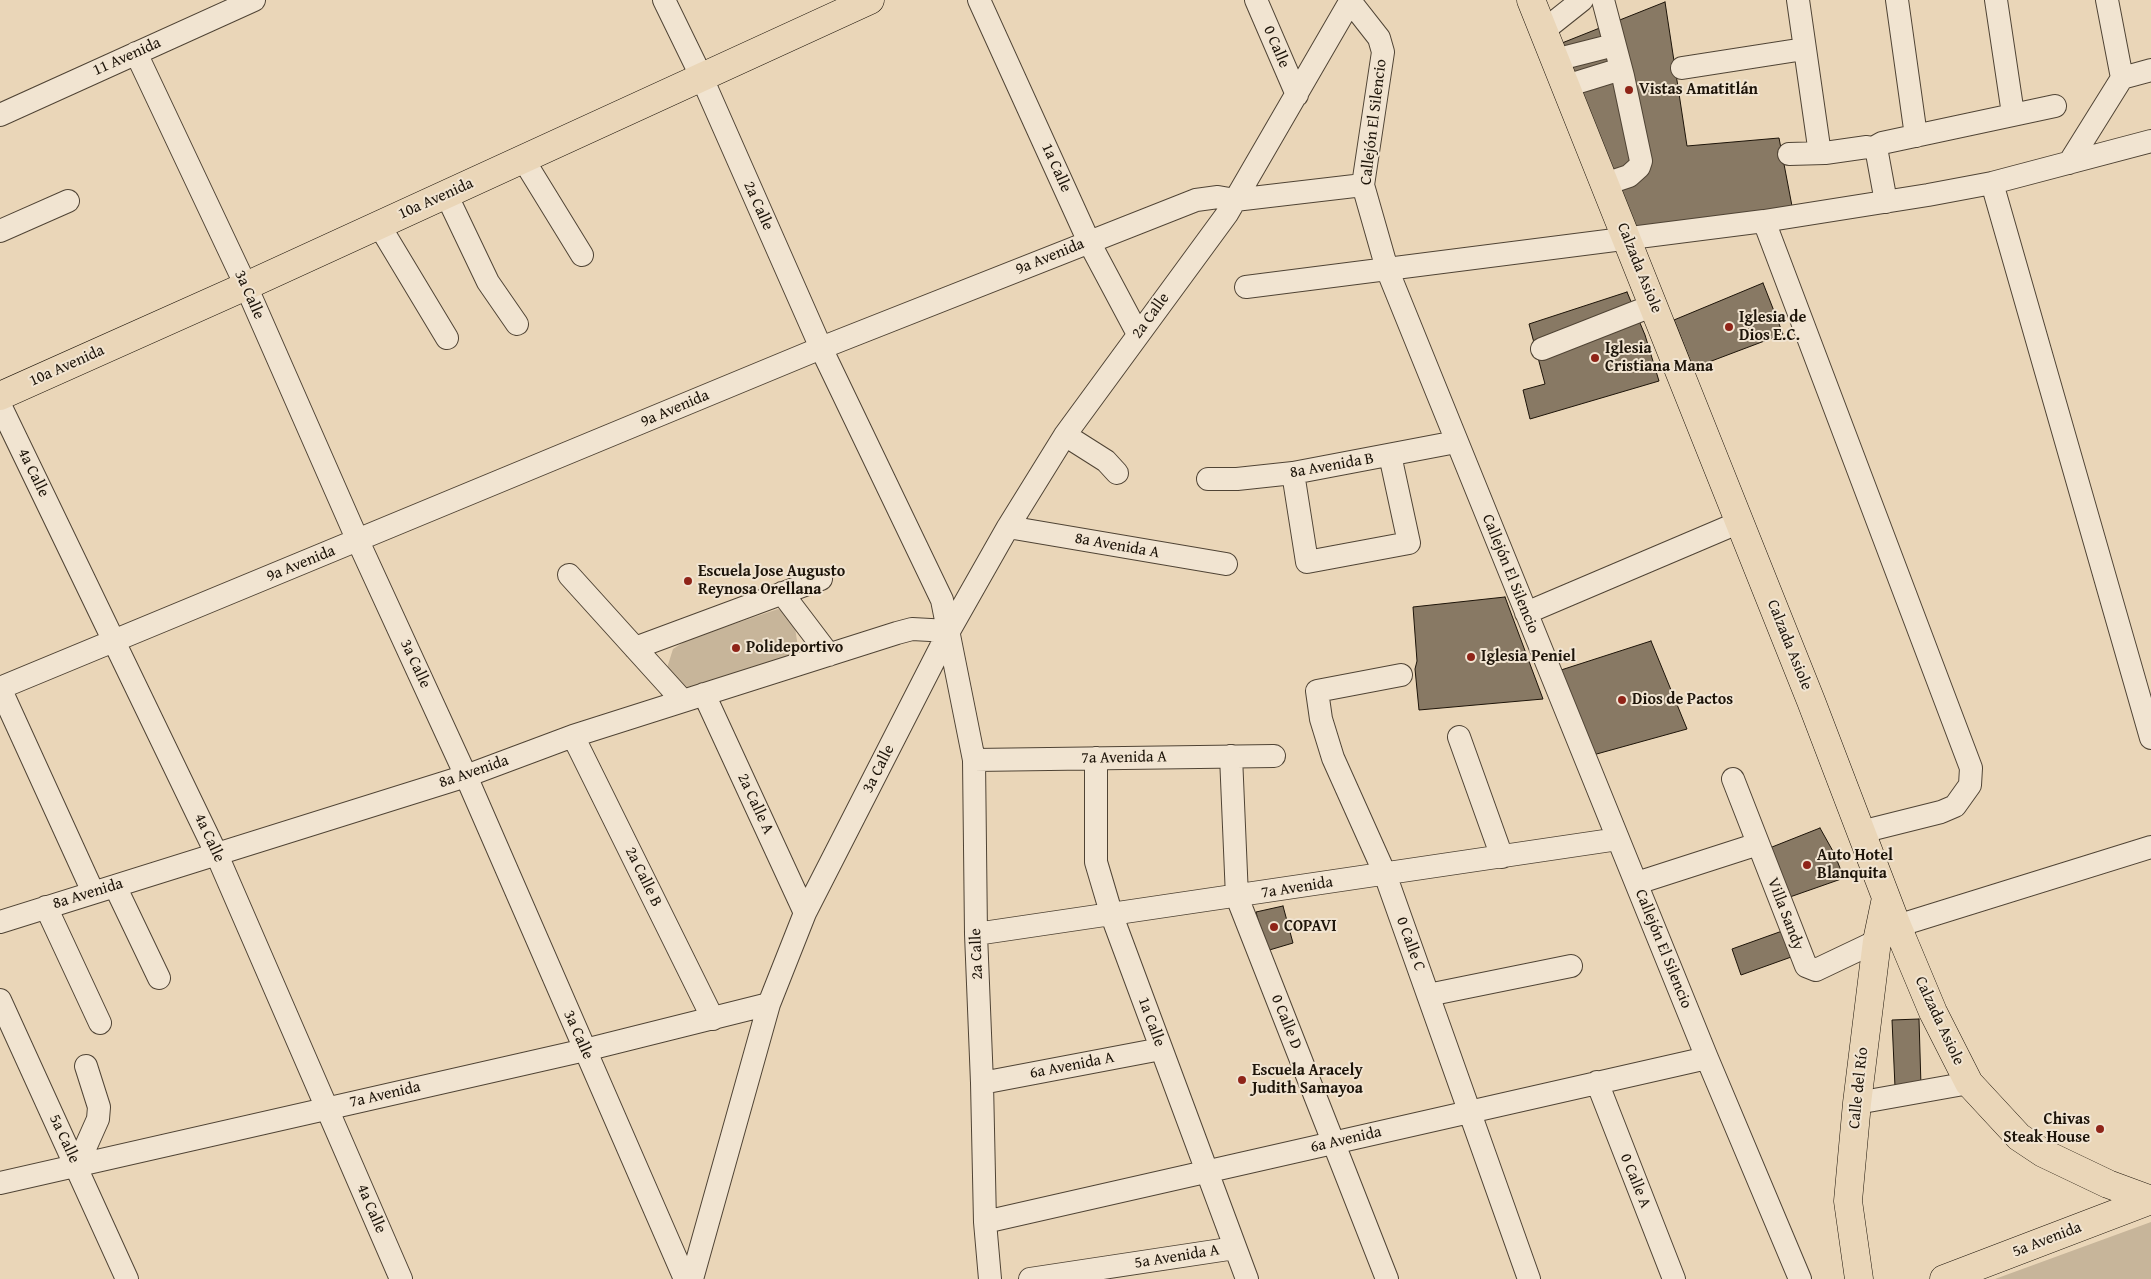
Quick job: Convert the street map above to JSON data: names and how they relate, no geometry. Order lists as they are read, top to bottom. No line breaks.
{"streets":{"main road":["10a Avenida","Calzada Asiole","Calle del Río","5a Avenida"],"street":["0 Calle","11 Avenida","Callejón El Silencio","1a Calle","2a Calle","9a Avenida","3a Calle","8a Avenida B","4a Calle","8a Avenida A","7a Avenida A","8a Avenida","2a Calle A","2a Calle B","7a Avenida","Villa Sandy","0 Calle C","0 Calle D","6a Avenida A","5a Calle","6a Avenida","0 Calle A","5a Avenida A"]},"crossings":[["0 Calle","2a Calle"],["11 Avenida","3a Calle"],["Callejón El Silencio","2a Calle"],["Callejón El Silencio","9a Avenida"],["Callejón El Silencio","8a Avenida B"],["Callejón El Silencio","7a Avenida"],["Callejón El Silencio","6a Avenida"],["1a Calle","2a Calle"],["1a Calle","9a Avenida"],["1a Calle","7a Avenida A"],["1a Calle","7a Avenida"],["1a Calle","6a Avenida A"],["1a Calle","6a Avenida"],["1a Calle","5a Avenida A"],["10a Avenida","2a Calle"],["10a Avenida","3a Calle"],["2a Calle","9a Avenida"],["2a Calle","3a Calle"],["2a Calle","8a Avenida A"],["2a Calle","7a Avenida A"],["2a Calle","8a Avenida"],["2a Calle","7a Avenida"],["2a Calle","6a Avenida A"],["2a Calle","6a Avenida"],["9a Avenida","3a Calle"],["9a Avenida","4a Calle"],["Calzada Asiole","Villa Sandy"],["Calzada Asiole","Calle del Río"],["Calzada Asiole","5a Avenida"],["3a Calle","8a Avenida"],["3a Calle","2a Calle A"],["3a Calle","7a Avenida"],["4a Calle","8a Avenida"],["4a Calle","7a Avenida"],["7a Avenida A","0 Calle D"],["8a Avenida","2a Calle A"],["8a Avenida","2a Calle B"],["2a Calle B","7a Avenida"],["7a Avenida","0 Calle C"],["7a Avenida","0 Calle D"],["7a Avenida","5a Calle"],["Villa Sandy","Calle del Río"],["0 Calle C","6a Avenida"],["0 Calle D","6a Avenida"],["6a Avenida","0 Calle A"]],"places":["Vistas Amatitlán","Iglesia de Dios E.C.","Iglesia Cristiana Mana","Escuela Jose Augusto Reynosa Orellana","Polideportivo","Iglesia Peniel","Dios de Pactos","Auto Hotel Blanquita","COPAVI","Escuela Aracely Judith Samayoa","Chivas Steak House"]}
